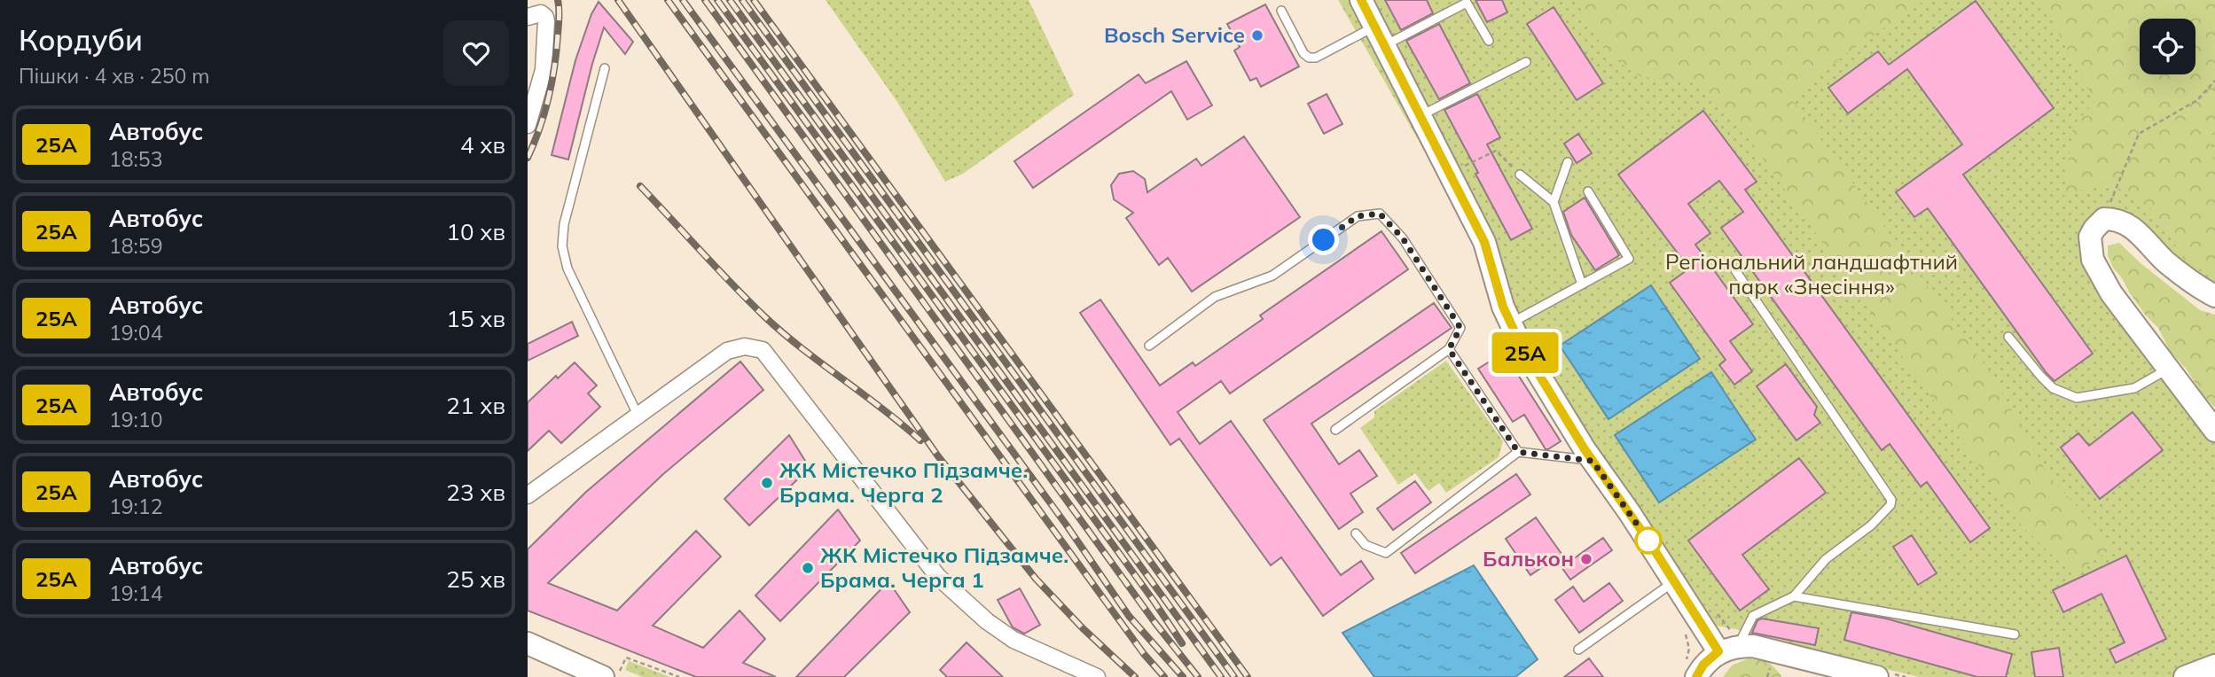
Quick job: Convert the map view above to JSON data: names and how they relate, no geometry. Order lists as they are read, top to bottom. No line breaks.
{"parks":["Регіональний ландшафтний парк «Знесіння»"],"places":["Bosch Service","ЖК Містечко Підзамче. Брама. Черга 2","Балькон","ЖК Містечко Підзамче. Брама. Черга 1"],"lines":["bus line 25А"],"page":{"heading":["Кордуби","Пішки · 4 хв · 250 m"],"on_map":"25А","list":[{"mark":"25А","name":"Автобус","note":"18:53","value":"4 хв"},{"mark":"25А","name":"Автобус","note":"18:59","value":"10 хв"},{"mark":"25А","name":"Автобус","note":"19:04","value":"15 хв"},{"mark":"25А","name":"Автобус","note":"19:10","value":"21 хв"},{"mark":"25А","name":"Автобус","note":"19:12","value":"23 хв"},{"mark":"25А","name":"Автобус","note":"19:14","value":"25 хв"}]}}
